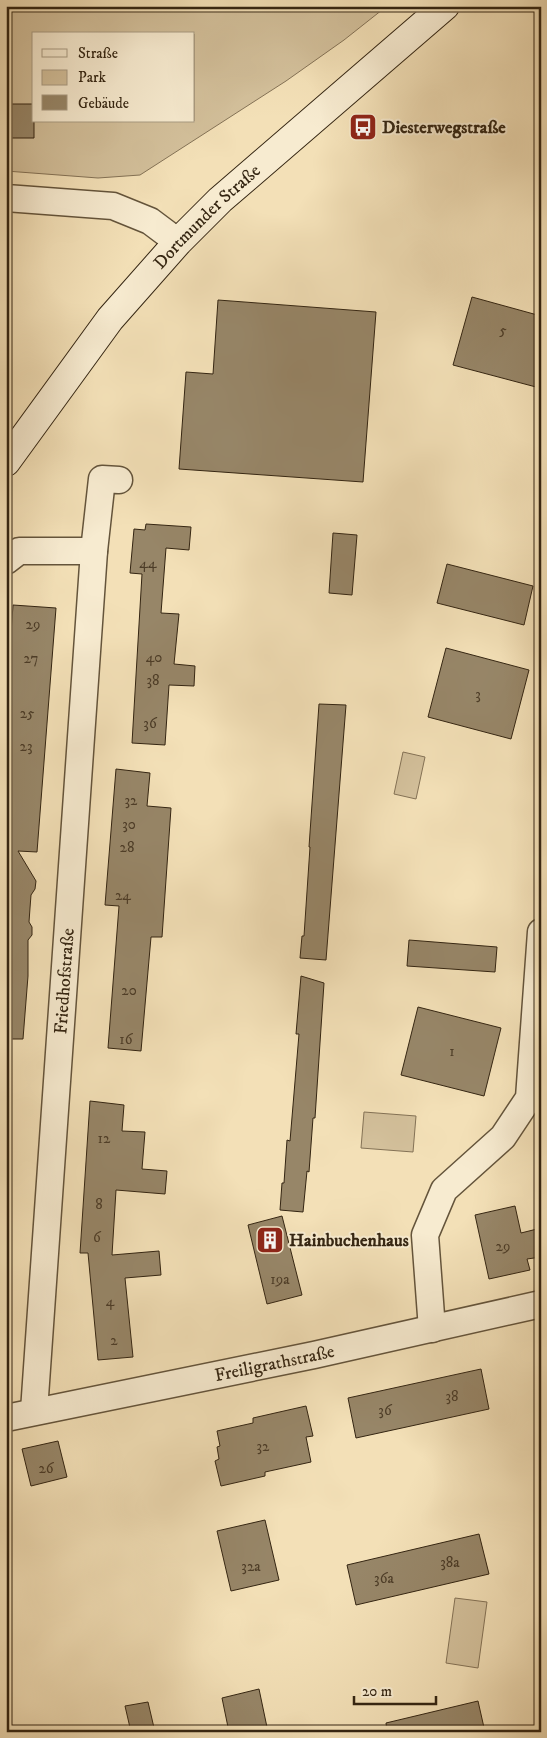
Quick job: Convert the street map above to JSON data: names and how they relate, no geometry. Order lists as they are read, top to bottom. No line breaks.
{"streets":{"main road":["Dortmunder Straße"],"street":["Friedhofstraße","Freiligrathstraße"]},"crossings":[["Friedhofstraße","Freiligrathstraße"]],"places":{"bus stop":["Diesterwegstraße"],"building":["Hainbuchenhaus"]},"house_numbers":["5","44","29","40","27","38","3","25","36","23","32","30","28","24","20","16","1","12","8","6","29","19a","4","2","38","36","32","26","38a","32a","36a"],"legend":["Straße","Park","Gebäude"],"scale_bar":"20 m"}
